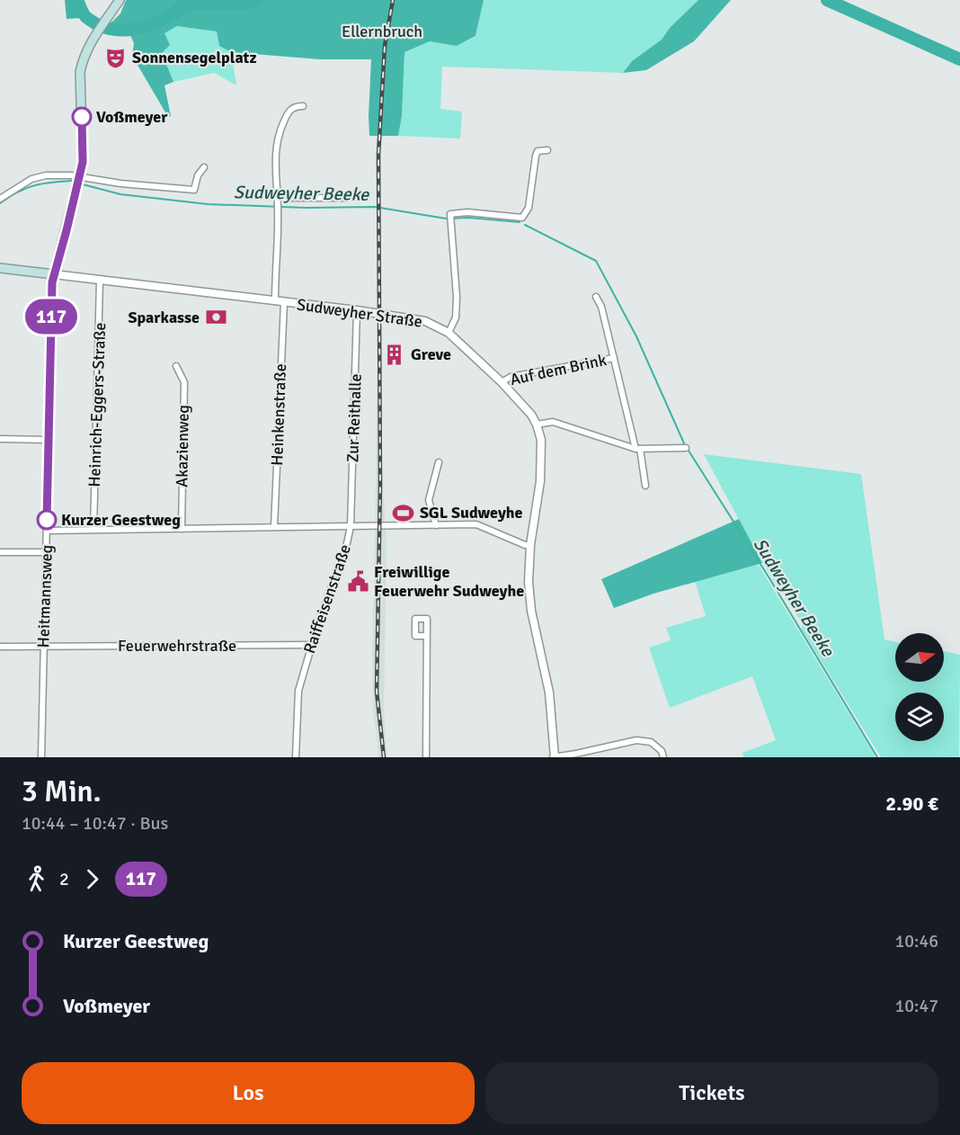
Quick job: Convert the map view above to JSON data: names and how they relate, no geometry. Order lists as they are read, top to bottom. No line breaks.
{"streets":{"main road":["Sudweyher Straße"],"street":["Auf dem Brink","Heinrich-Eggers-Straße","Heinkenstraße","Zur Reithalle","Akazienweg","Heitmannsweg","Raiffeisenstraße","Feuerwehrstraße"]},"crossings":[["Sudweyher Straße","Auf dem Brink"],["Sudweyher Straße","Heinrich-Eggers-Straße"],["Sudweyher Straße","Heinkenstraße"],["Sudweyher Straße","Zur Reithalle"],["Sudweyher Straße","Heitmannsweg"],["Sudweyher Straße","Raiffeisenstraße"],["Zur Reithalle","Raiffeisenstraße"],["Heitmannsweg","Feuerwehrstraße"],["Raiffeisenstraße","Feuerwehrstraße"]],"water":["Sudweyher Beeke"],"parks":["Ellernbruch"],"places":{"theatre":["Sonnensegelplatz"],"other":["Voßmeyer","Kurzer Geestweg"],"bank":["Sparkasse"],"building":["Greve"],"sports":["SGL Sudweyhe"],"public building":["Freiwillige Feuerwehr Sudweyhe"]},"lines":["bus line 117"],"north":"right","page":{"on_map":"117","heading":["3 Min.","10:44 – 10:47 · Bus","2.90 €"],"legs":["2","117"],"list":[{"name":"Kurzer Geestweg","value":"10:46"},{"name":"Voßmeyer","value":"10:47"}],"buttons":["Los","Tickets"]}}
